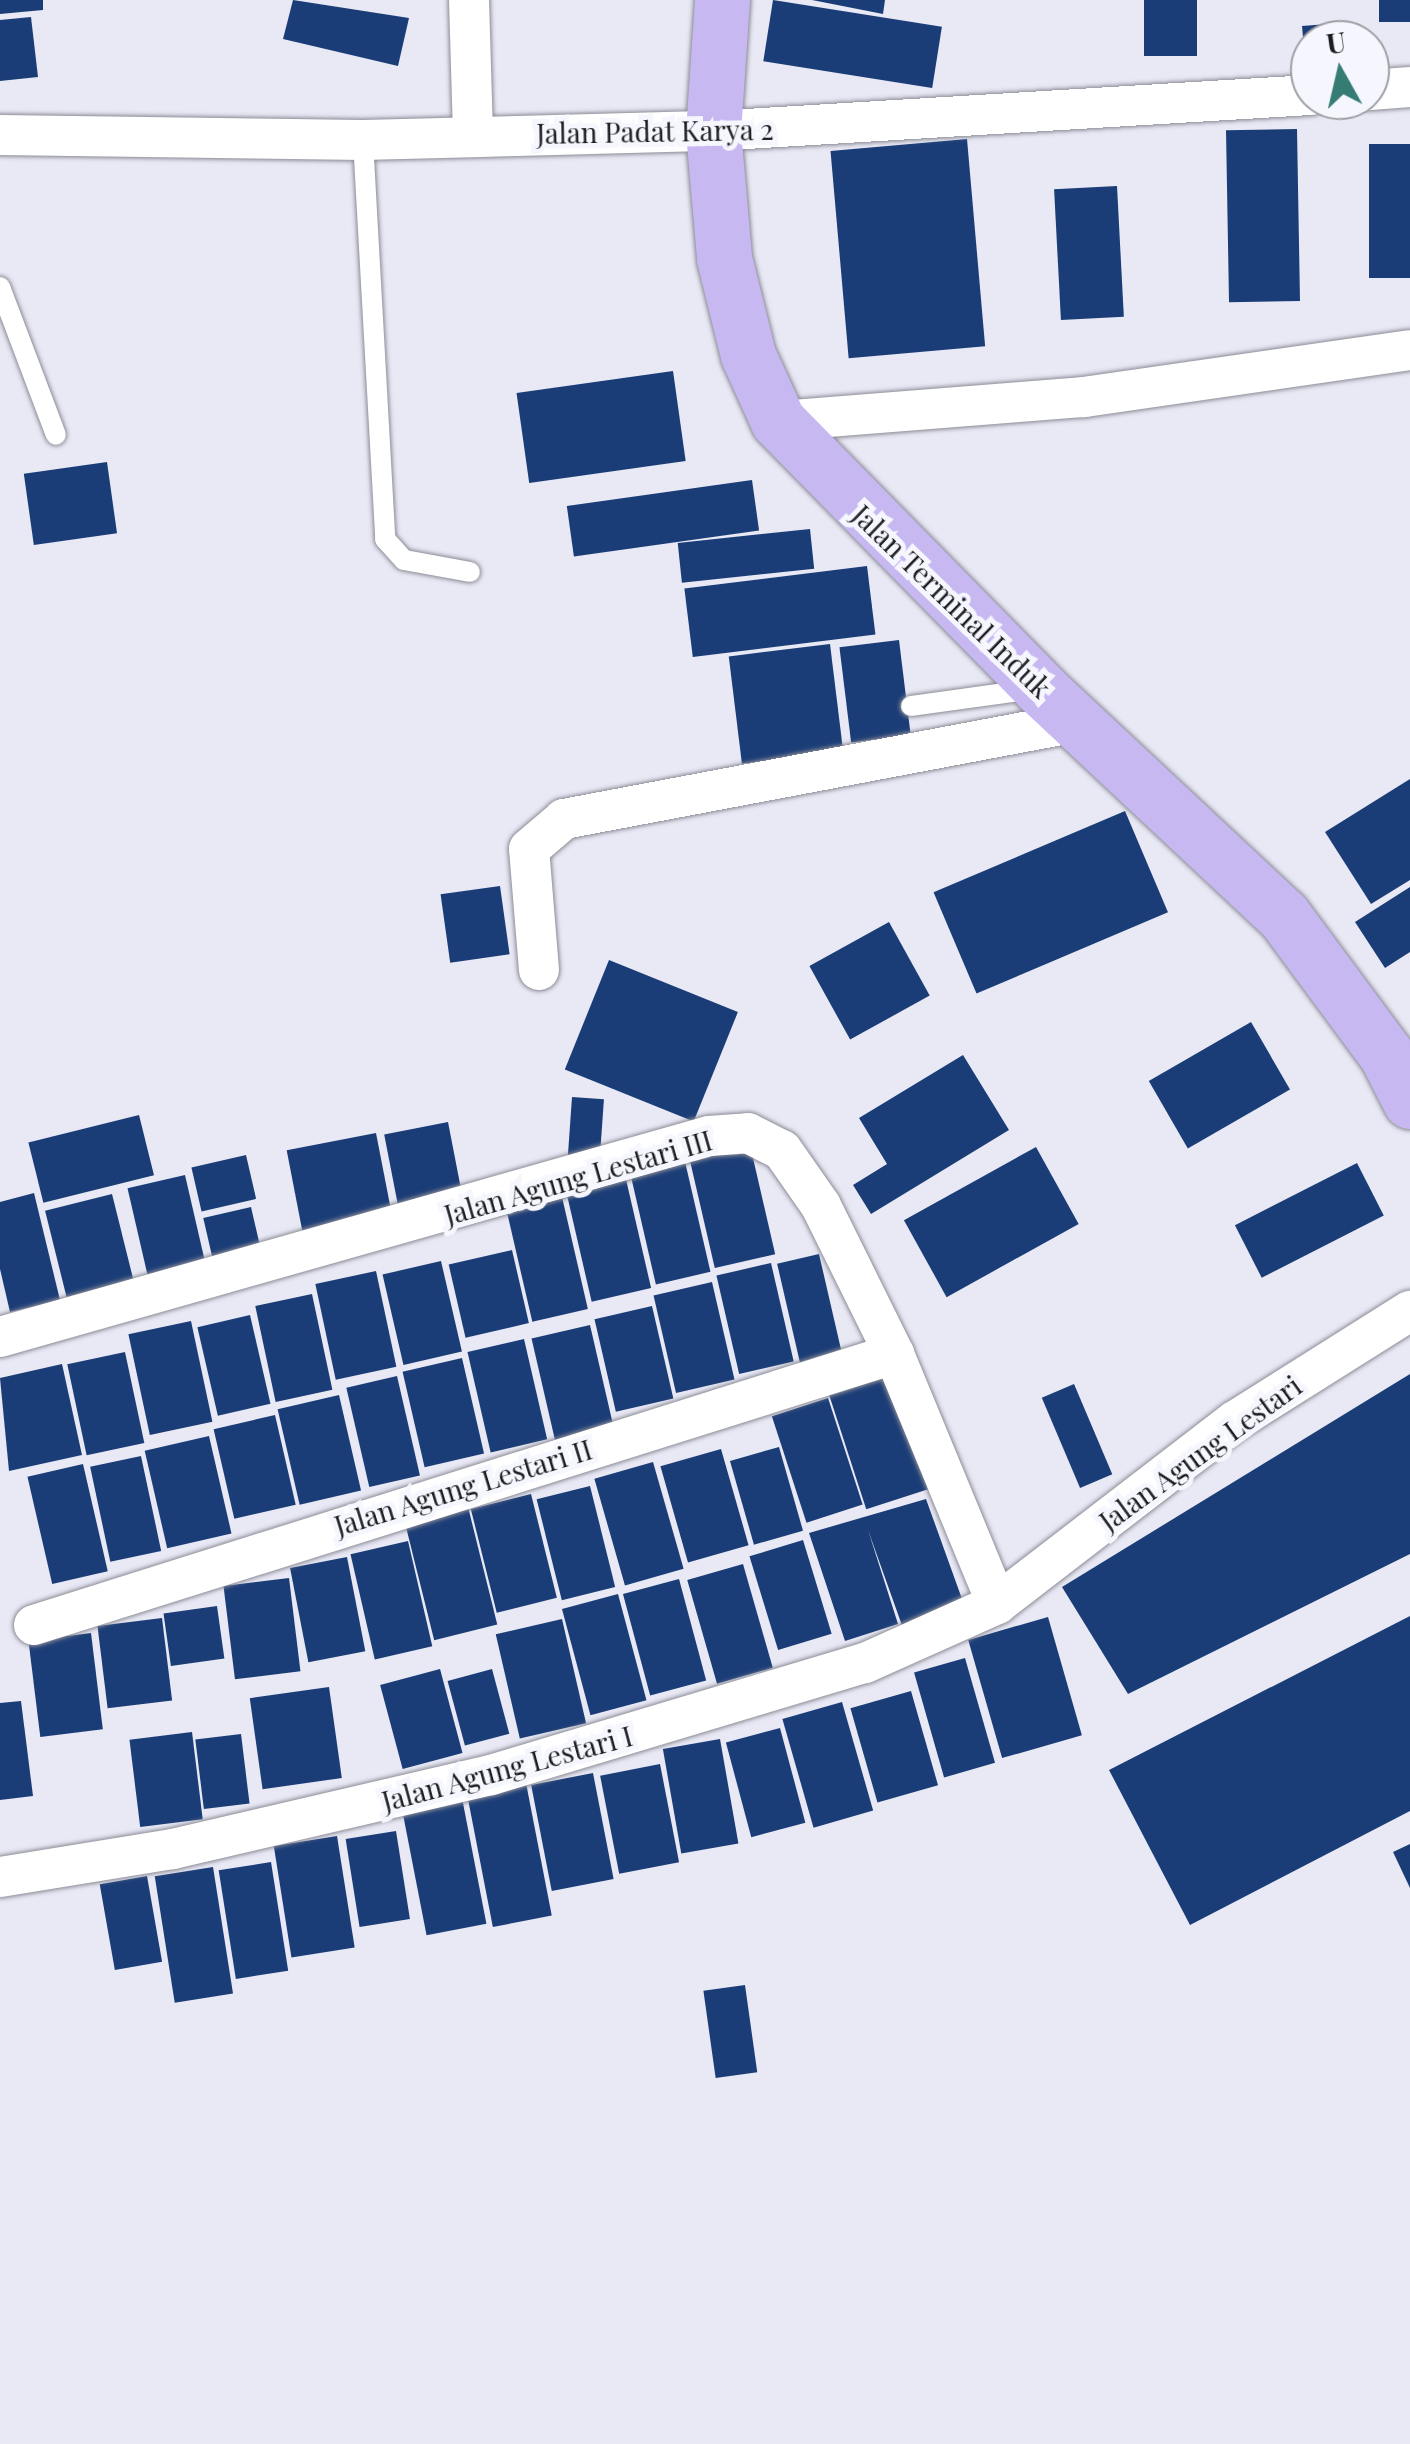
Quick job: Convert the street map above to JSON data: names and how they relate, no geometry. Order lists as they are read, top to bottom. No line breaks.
{"streets":{"highway":["Jalan Terminal Induk"],"street":["Jalan Padat Karya 2","Jalan Agung Lestari III","Jalan Agung Lestari","Jalan Agung Lestari II","Jalan Agung Lestari I"]},"crossings":[["Jalan Padat Karya 2","Jalan Terminal Induk"],["Jalan Agung Lestari III","Jalan Agung Lestari"],["Jalan Agung Lestari III","Jalan Agung Lestari II"],["Jalan Agung Lestari III","Jalan Agung Lestari I"],["Jalan Agung Lestari","Jalan Agung Lestari I"]],"north":"top"}
